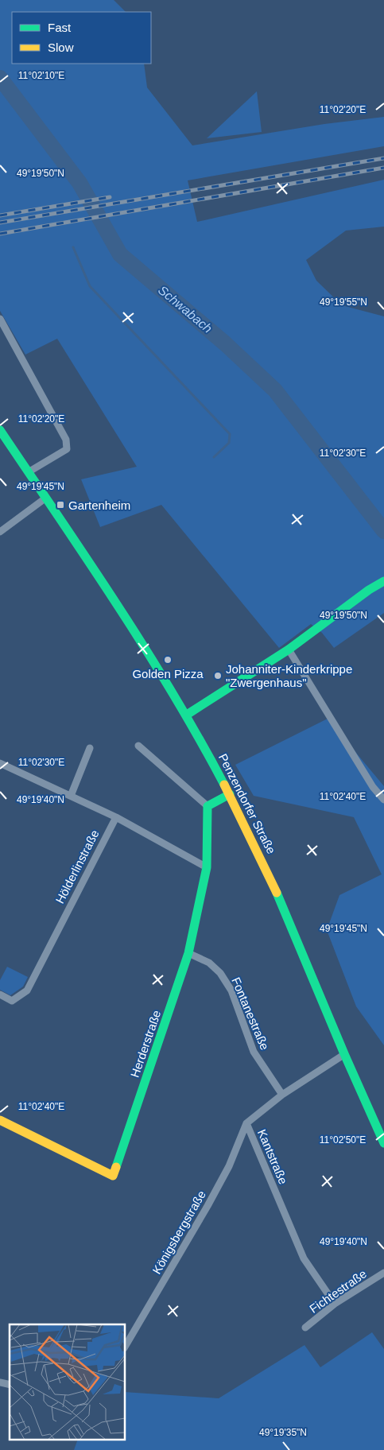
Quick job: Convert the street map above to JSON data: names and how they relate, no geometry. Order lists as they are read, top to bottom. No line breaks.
{"streets":{"main road":["Penzendorfer Straße","Herderstraße"],"street":["Hölderlinstraße","Fontanestraße","Kantstraße","Königsbergstraße","Fichtestraße"]},"crossings":[["Penzendorfer Straße","Kantstraße"],["Fontanestraße","Herderstraße"],["Fontanestraße","Kantstraße"],["Kantstraße","Königsbergstraße"],["Kantstraße","Fichtestraße"]],"water":["Schwabach"],"places":{"transit":["Gartenheim"],"other":["Golden Pizza","Johanniter-Kinderkrippe \"Zwergenhaus\""]},"legend":["Fast","Slow"],"coordinates":["11°02'10\"E","11°02'20\"E","49°19'50\"N","49°19'55\"N","11°02'30\"E","49°19'45\"N","11°02'40\"E","49°19'40\"N","11°02'50\"E","49°19'35\"N"]}
